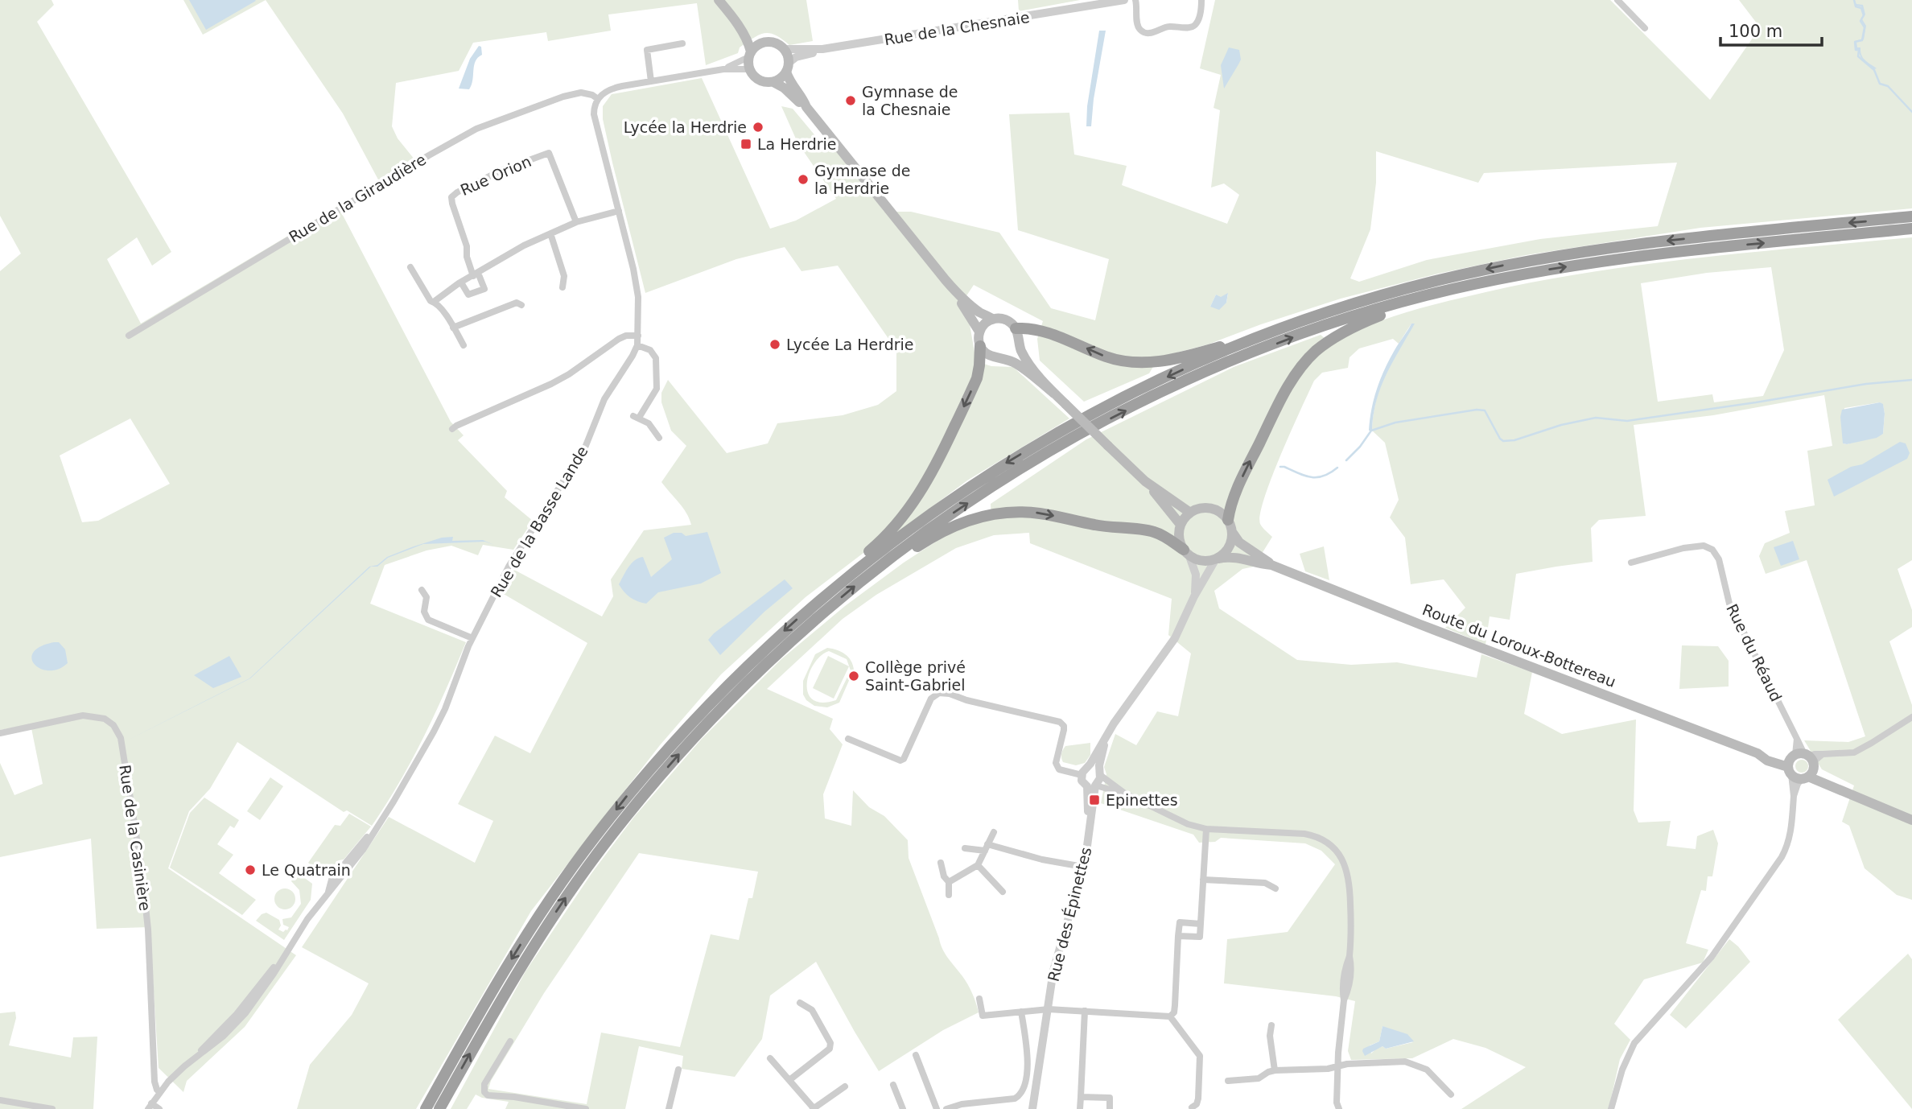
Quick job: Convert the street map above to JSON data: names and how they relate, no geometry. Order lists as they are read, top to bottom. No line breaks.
{"streets":{"main road":["Route du Loroux-Bottereau"],"street":["Rue de la Chesnaie","Rue Orion","Rue de la Giraudière","Rue de la Basse Lande","Rue du Réaud","Rue de la Casinière","Rue des Épinettes"]},"crossings":[["Rue de la Giraudière","Rue de la Basse Lande"],["Rue de la Basse Lande","Rue de la Casinière"],["Route du Loroux-Bottereau","Rue du Réaud"]],"places":{"other":["Gymnase de la Chesnaie","Lycée la Herdrie","Gymnase de la Herdrie","Lycée La Herdrie","Collège privé Saint-Gabriel","Le Quatrain"],"transit":["La Herdrie","Epinettes"]},"scale_bar":"100 m"}
